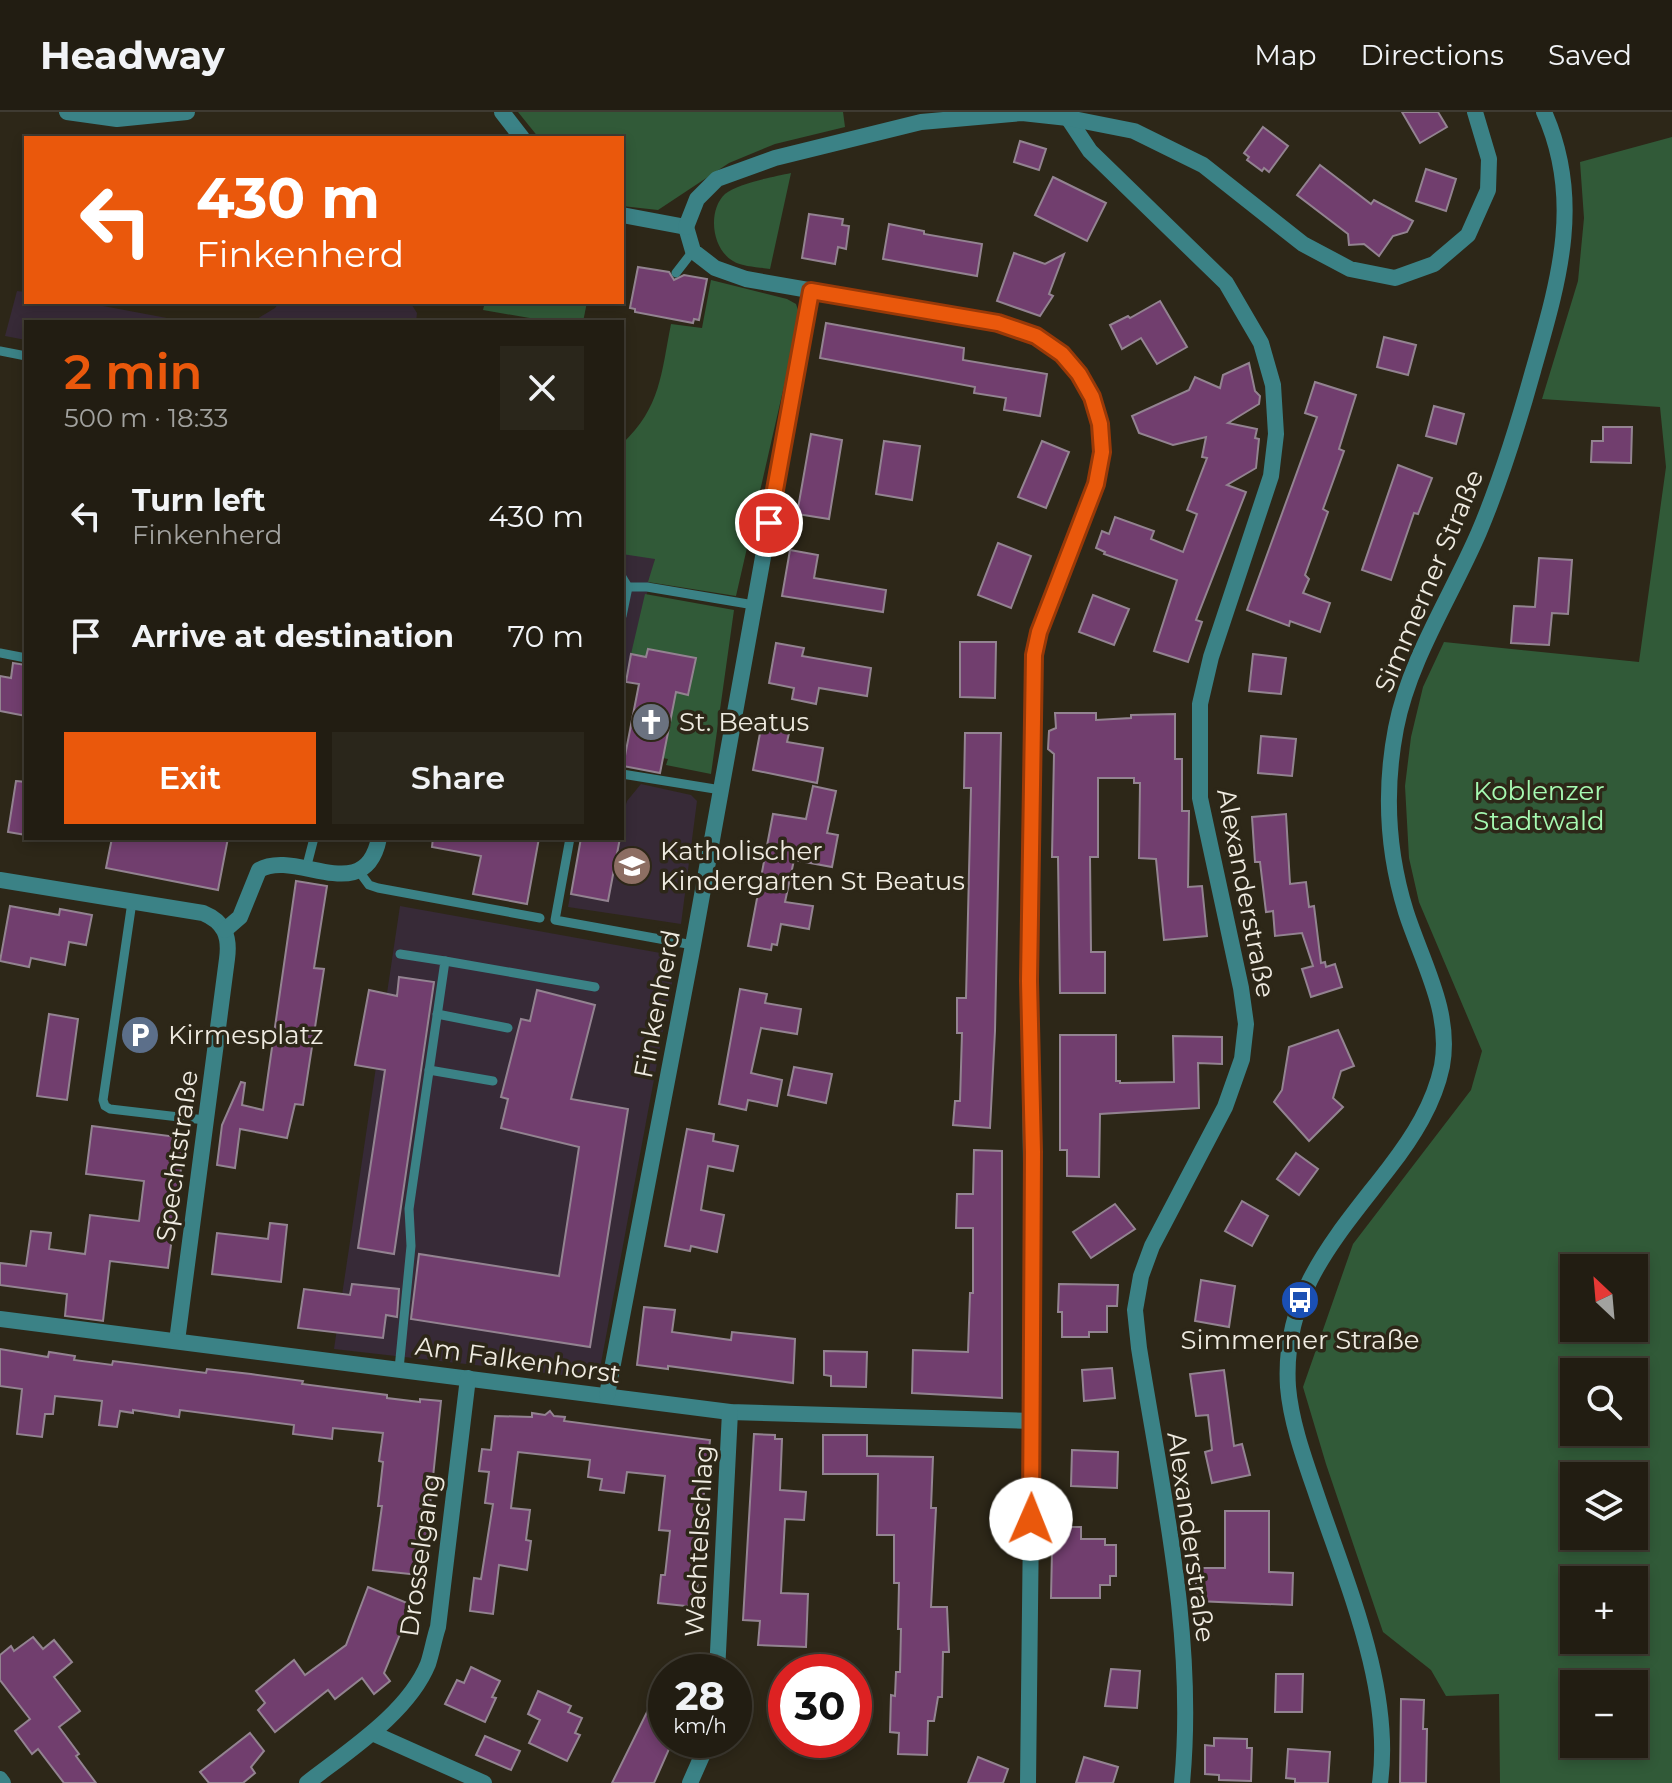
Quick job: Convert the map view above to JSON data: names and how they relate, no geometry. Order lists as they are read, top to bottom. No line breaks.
{"streets":{"street":["Simmerner Straße","Alexanderstraße","Finkenherd","Spechtstraße","Am Falkenhorst","Wachtelschlag","Drosselgang"]},"crossings":[["Finkenherd","Am Falkenhorst"],["Spechtstraße","Am Falkenhorst"],["Am Falkenhorst","Wachtelschlag"],["Am Falkenhorst","Drosselgang"]],"parks":["Koblenzer Stadtwald"],"places":{"church":["St. Beatus"],"school or university":["Katholischer Kindergarten St Beatus"],"parking":["Kirmesplatz"],"bus stop":["Simmerner Straße"]},"north":"top left","page":{"header":"Headway","nav":["Map","Directions","Saved"],"turn":["430 m","Finkenherd"],"heading":["2 min","500 m · 18:33"],"list":[{"name":"Turn left","note":"Finkenherd","value":"430 m"},{"name":"Arrive at destination","value":"70 m"}],"buttons":["Exit","Share"],"map_buttons":["+","−"],"speed":"28 km/h","limit":"30"}}
